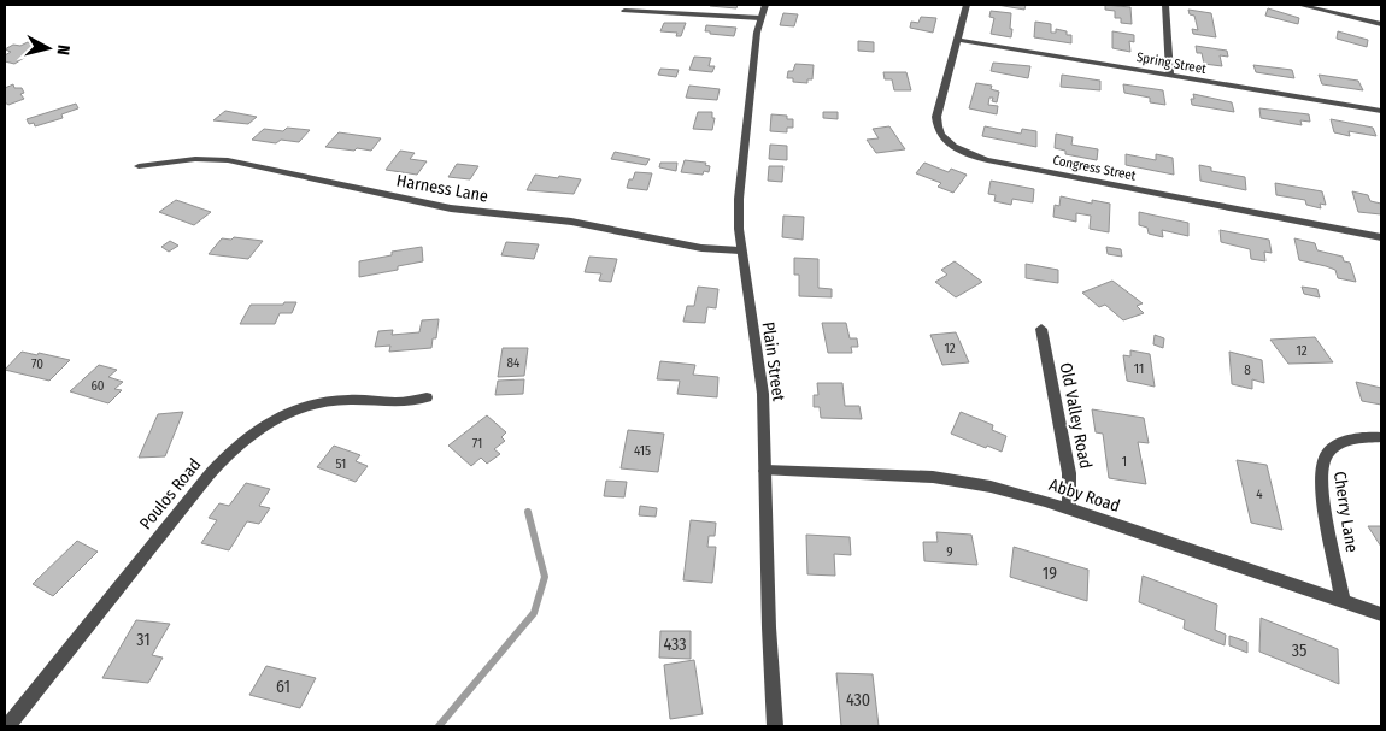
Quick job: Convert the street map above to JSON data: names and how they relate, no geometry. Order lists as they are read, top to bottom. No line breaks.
{"streets":{"street":["Spring Street","Congress Street","Harness Lane","Plain Street","Old Valley Road","Poulos Road","Abby Road","Cherry Lane"]},"crossings":[["Spring Street","Congress Street"],["Harness Lane","Plain Street"],["Plain Street","Abby Road"],["Old Valley Road","Abby Road"],["Abby Road","Cherry Lane"]],"house_numbers":["12","12","84","70","11","8","60","71","415","1","51","4","9","19","31","433","35","61","430"],"north":"right"}
